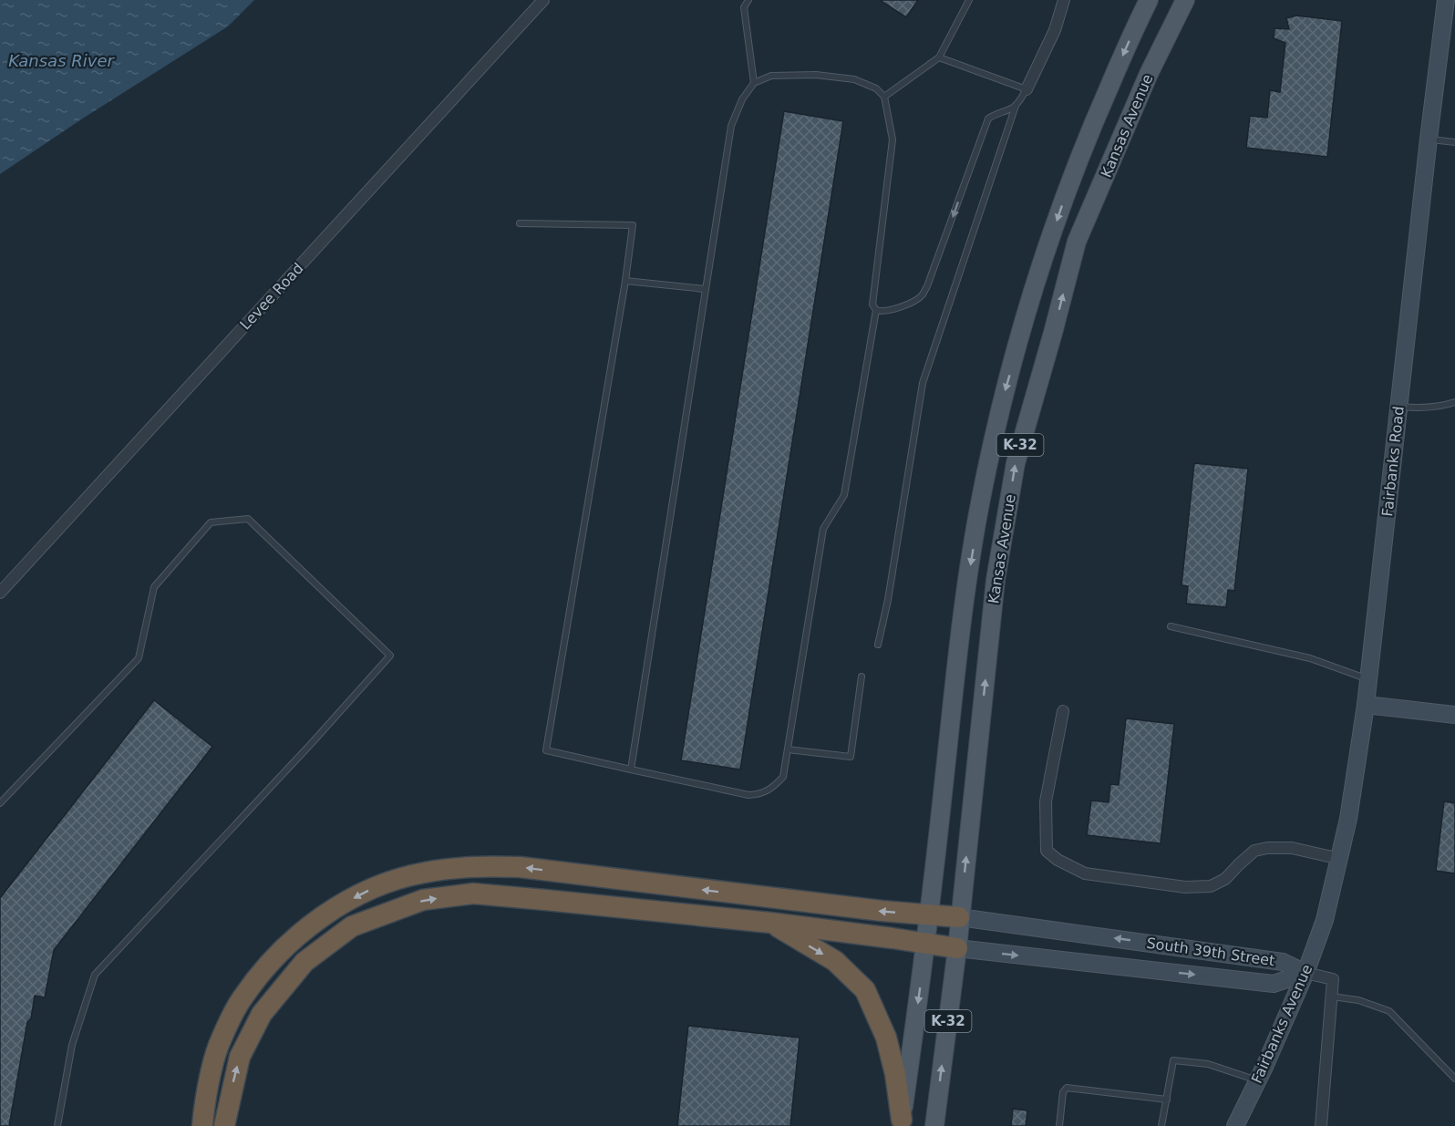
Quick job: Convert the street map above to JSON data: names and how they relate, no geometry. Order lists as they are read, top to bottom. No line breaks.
{"streets":{"main road":["Kansas Avenue","K-32"],"street":["Levee Road","Fairbanks Road","South 39th Street","Fairbanks Avenue"]},"crossings":[["Kansas Avenue","South 39th Street"],["Fairbanks Road","Fairbanks Avenue"],["South 39th Street","Fairbanks Avenue"]],"water":["Kansas River"]}
